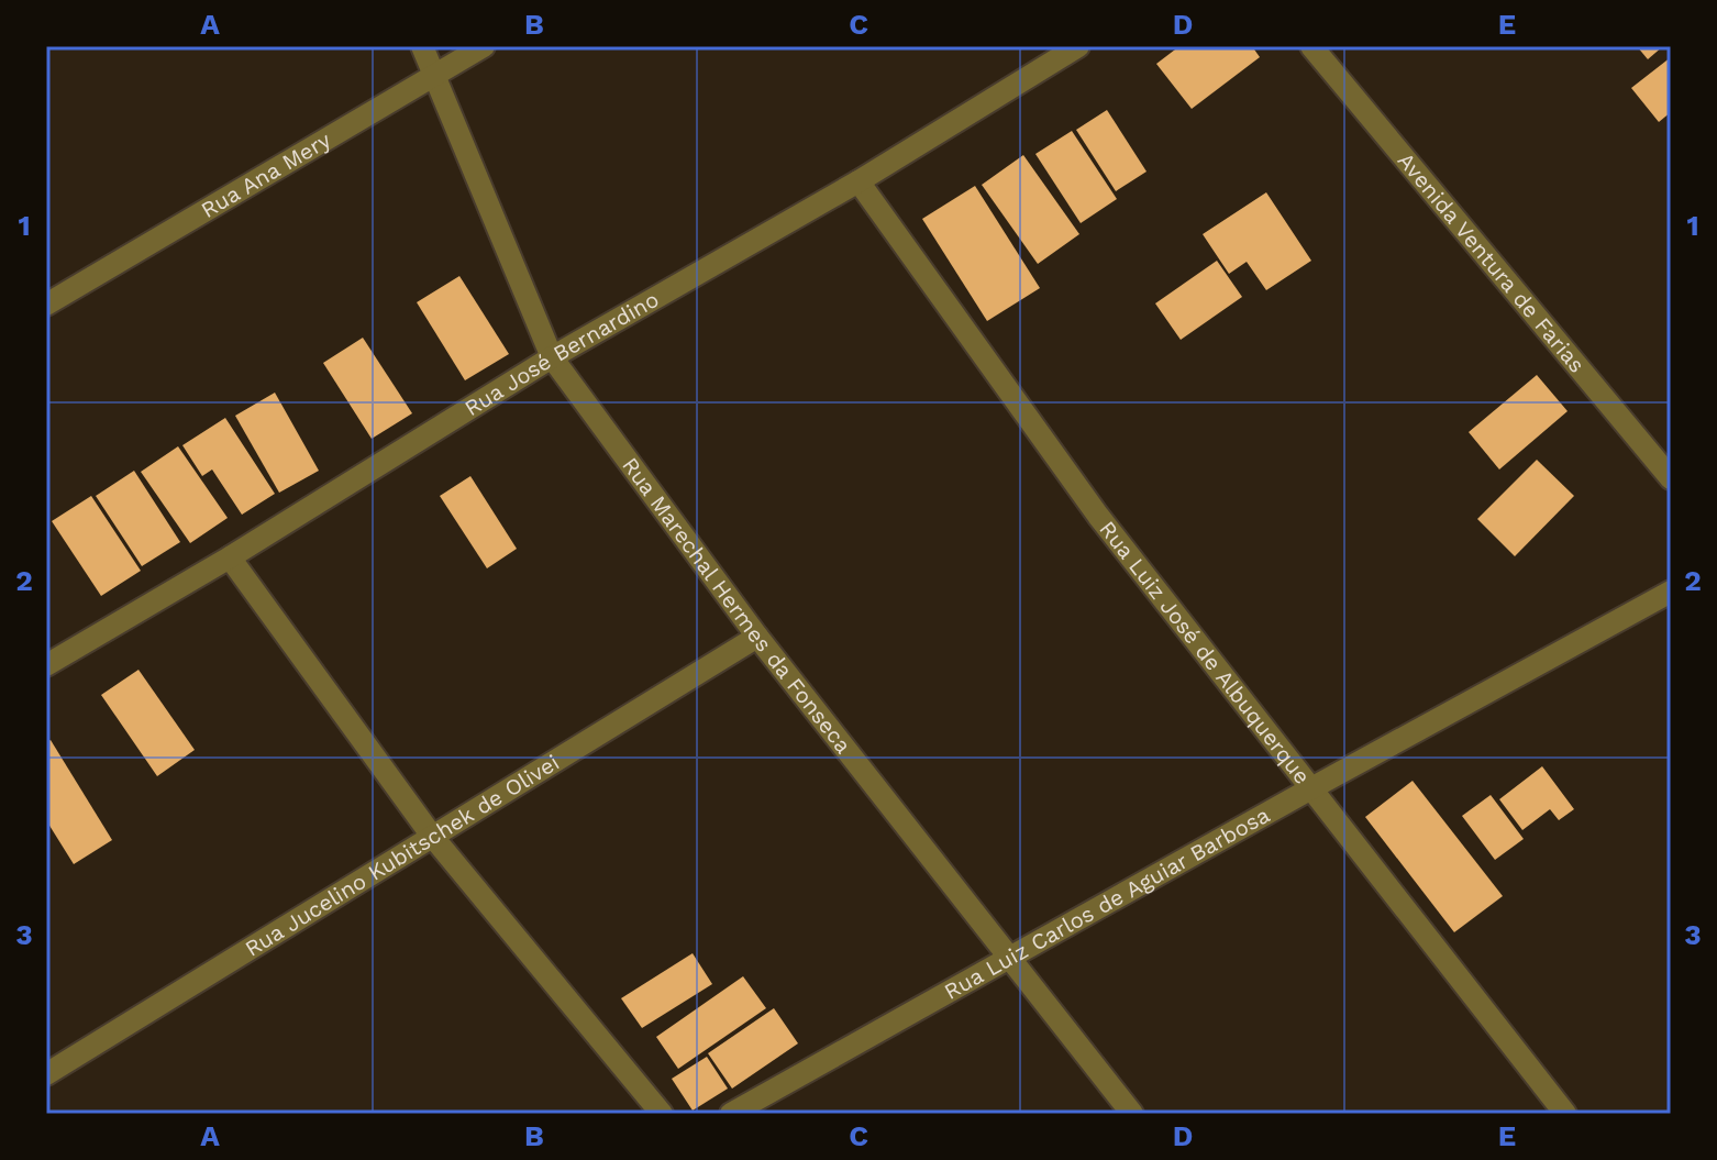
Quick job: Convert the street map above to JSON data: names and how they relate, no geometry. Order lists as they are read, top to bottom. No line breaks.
{"streets":{"street":["Rua Ana Mery","Avenida Ventura de Farias","Rua José Bernardino","Rua Marechal Hermes da Fonseca","Rua Luiz José de Albuquerque","Rua Jucelino Kubitschek de Olivei","Rua Luiz Carlos de Aguiar Barbosa"]},"crossings":[["Rua Ana Mery","Rua Marechal Hermes da Fonseca"],["Rua José Bernardino","Rua Marechal Hermes da Fonseca"],["Rua José Bernardino","Rua Luiz José de Albuquerque"],["Rua Marechal Hermes da Fonseca","Rua Jucelino Kubitschek de Olivei"],["Rua Marechal Hermes da Fonseca","Rua Luiz Carlos de Aguiar Barbosa"],["Rua Luiz José de Albuquerque","Rua Luiz Carlos de Aguiar Barbosa"]],"grid":{"columns":["A","B","C","D","E"],"rows":["1","2","3"]}}
